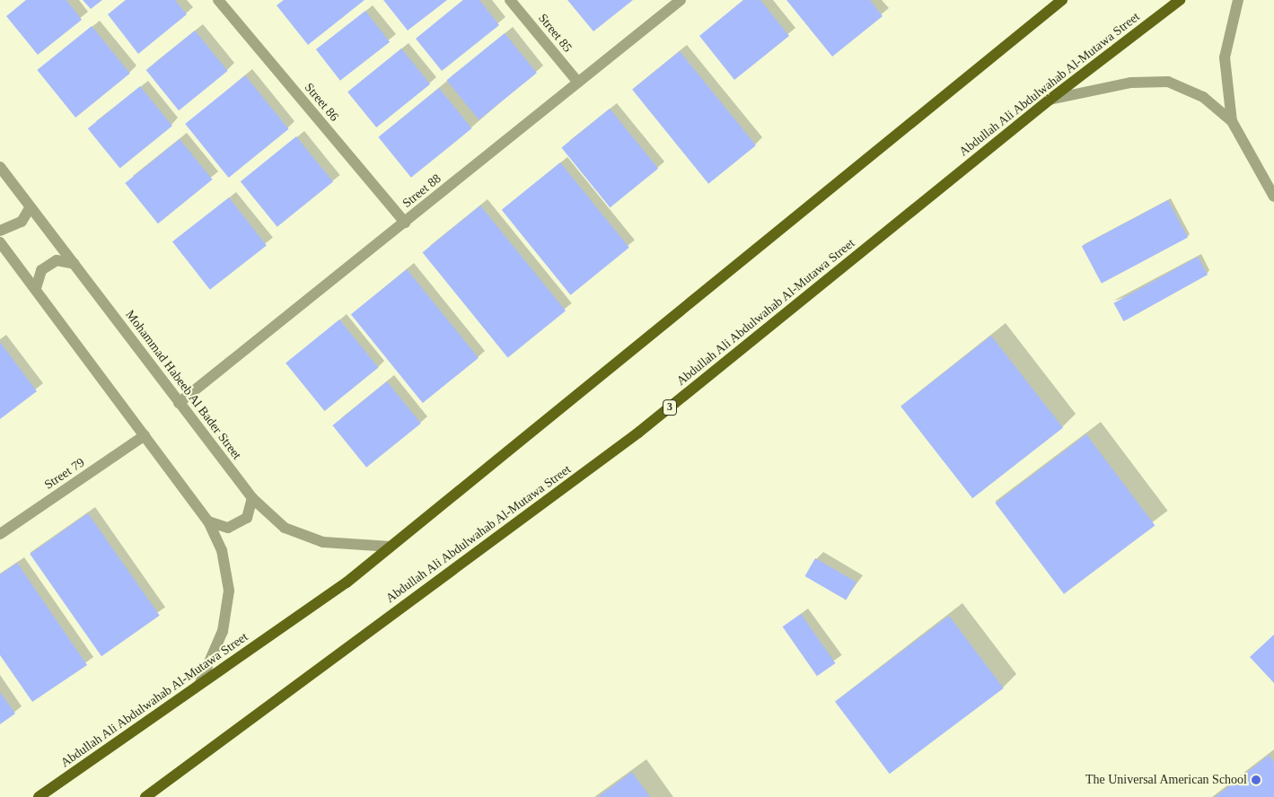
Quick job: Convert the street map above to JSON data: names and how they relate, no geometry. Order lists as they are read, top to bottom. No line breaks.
{"streets":{"main road":["Abdullah Ali Abdulwahab Al-Mutawa Street","3"],"street":["Street 85","Street 86","Street 88","Mohammad Habeeb Al Bader Street","Street 79"]},"crossings":[["Street 85","Street 88"],["Abdullah Ali Abdulwahab Al-Mutawa Street","Mohammad Habeeb Al Bader Street"],["Street 86","Street 88"],["Street 88","Mohammad Habeeb Al Bader Street"]],"places":["The Universal American School"]}
